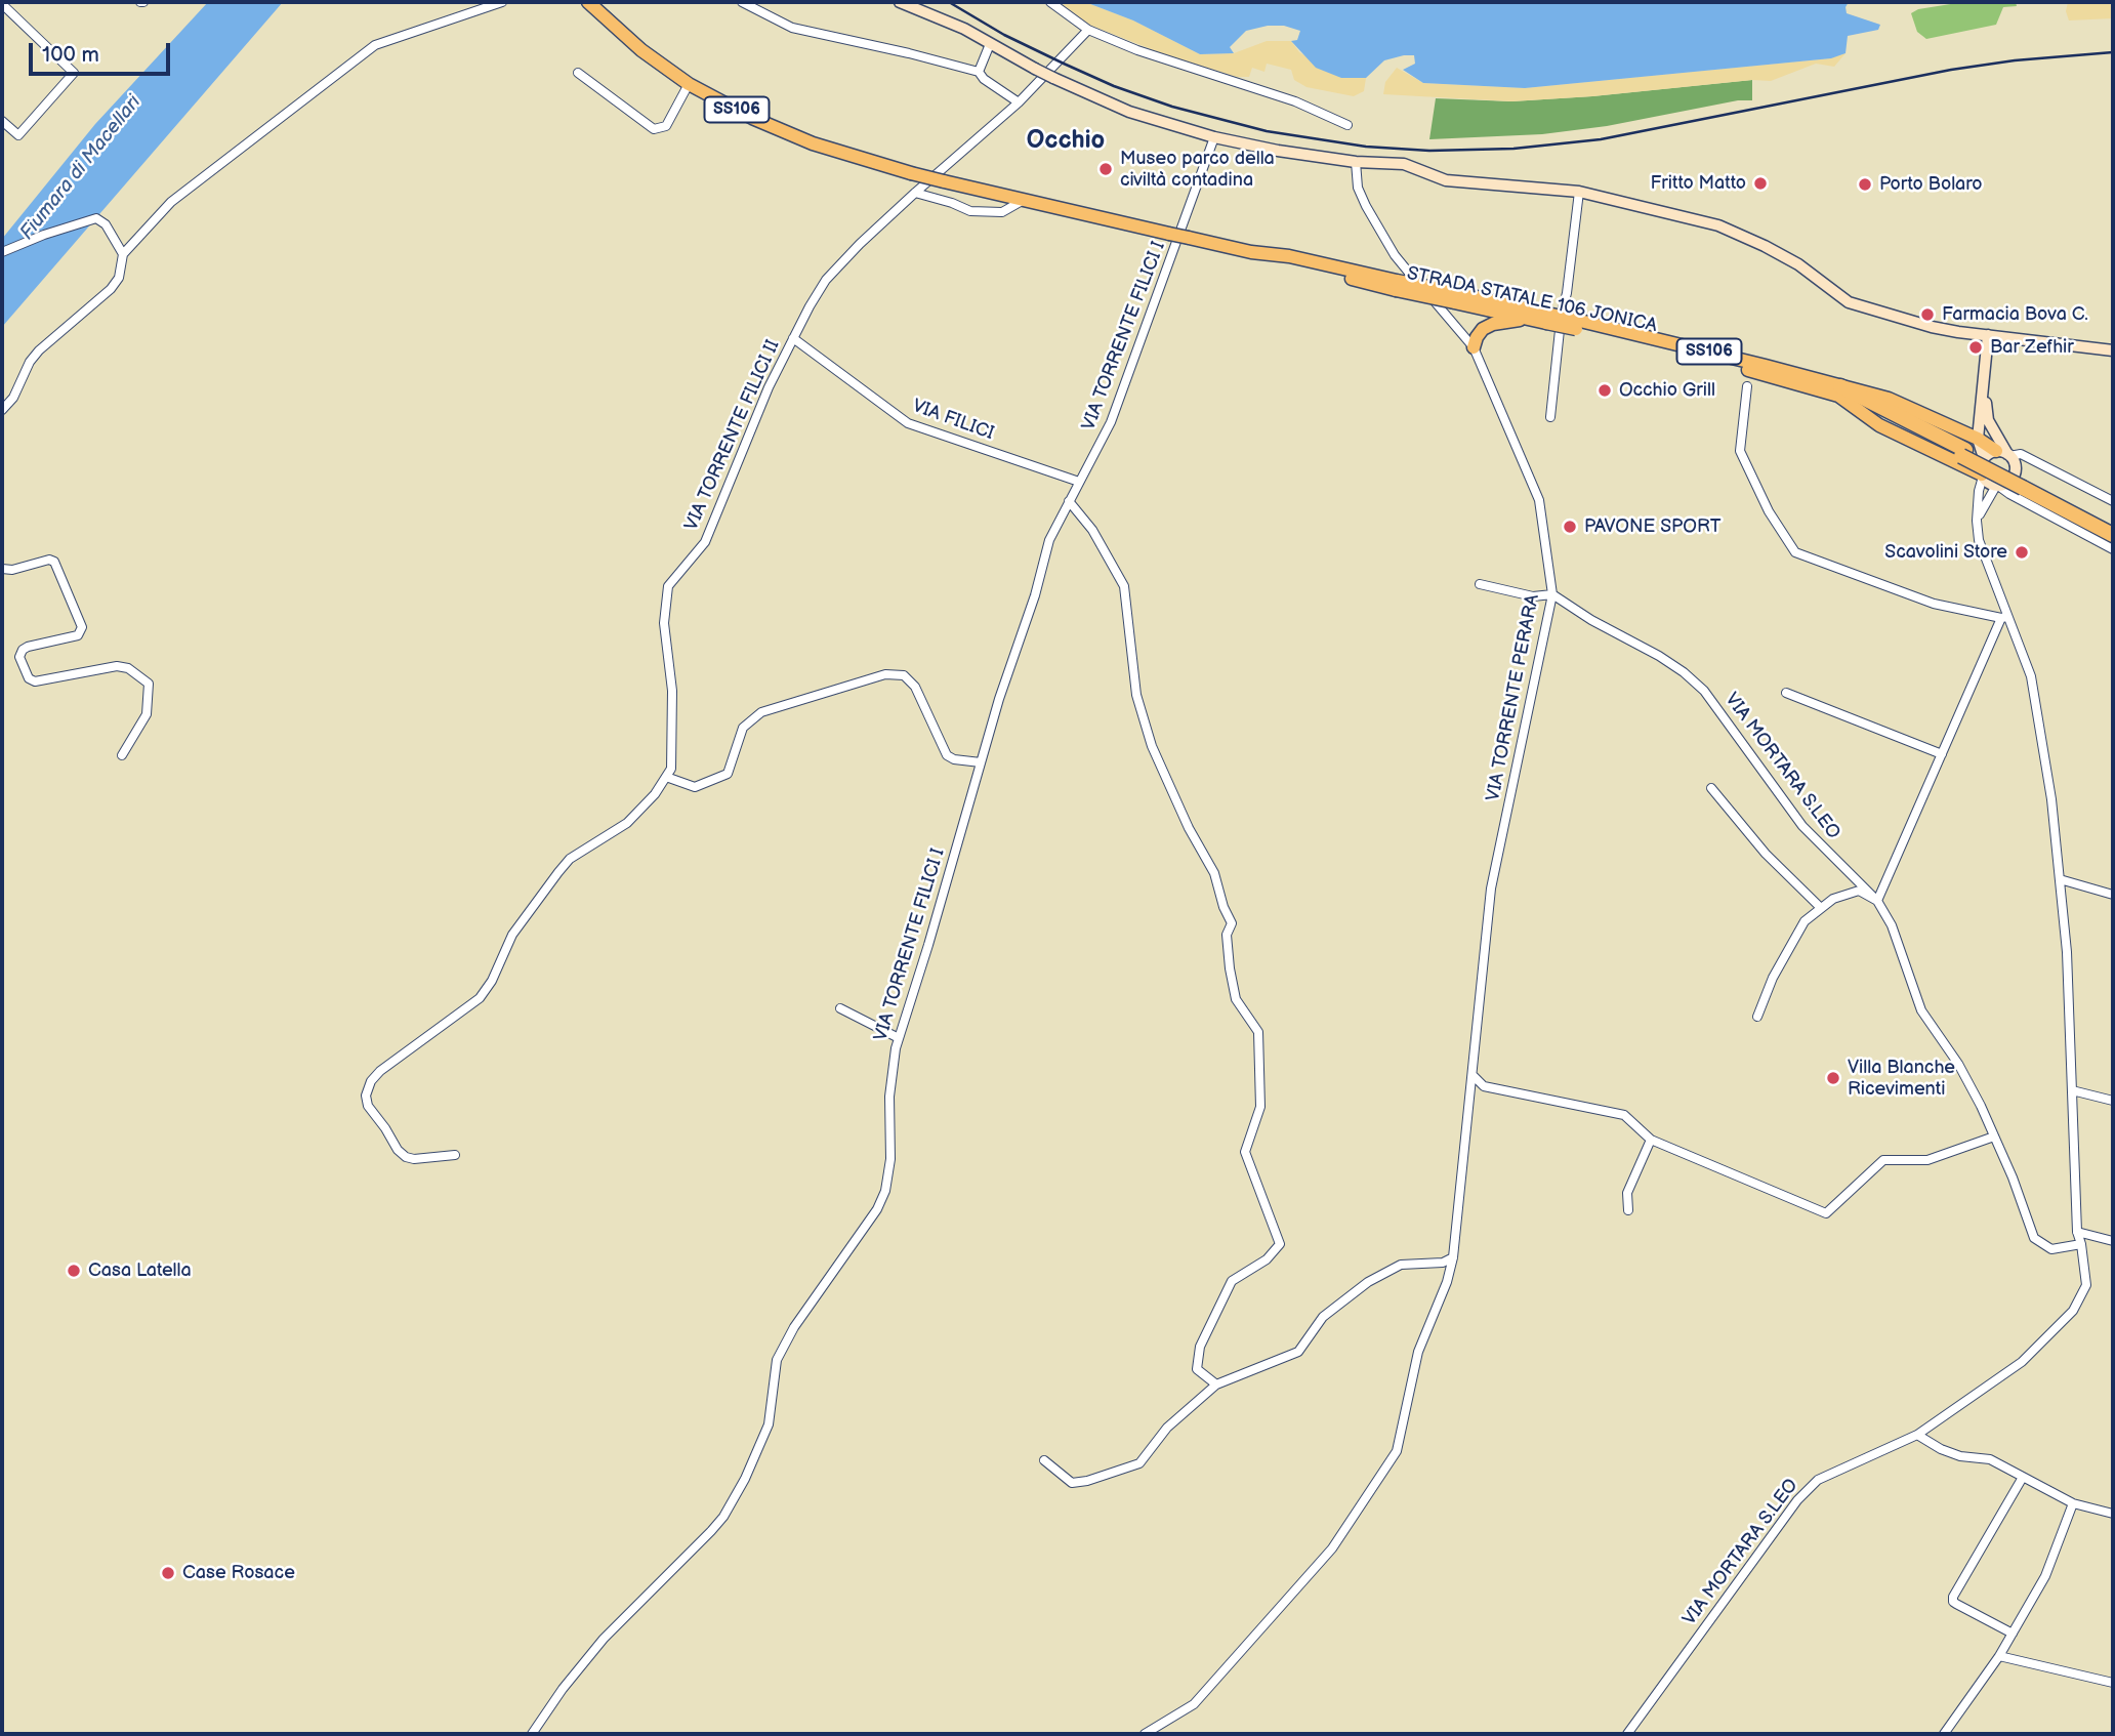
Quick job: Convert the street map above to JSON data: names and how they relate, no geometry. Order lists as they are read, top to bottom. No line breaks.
{"streets":{"highway":["SS106","STRADA STATALE 106 JONICA"],"street":["VIA TORRENTE FILICI I","VIA FILICI","VIA TORRENTE FILICI II","VIA TORRENTE PERARA","VIA MORTARA S.LEO"]},"crossings":[["VIA TORRENTE FILICI I","VIA FILICI"],["VIA FILICI","VIA TORRENTE FILICI II"],["VIA TORRENTE PERARA","VIA MORTARA S.LEO"]],"districts":["Occhio"],"water":["Fiumara di Macellari"],"places":["Museo parco della civiltà contadina","Fritto Matto","Porto Bolaro","Farmacia Bova C.","Bar Zefhir","Occhio Grill","PAVONE SPORT","Scavolini Store","Villa Blanche Ricevimenti","Casa Latella","Case Rosace"],"scale_bar":"100 m"}
